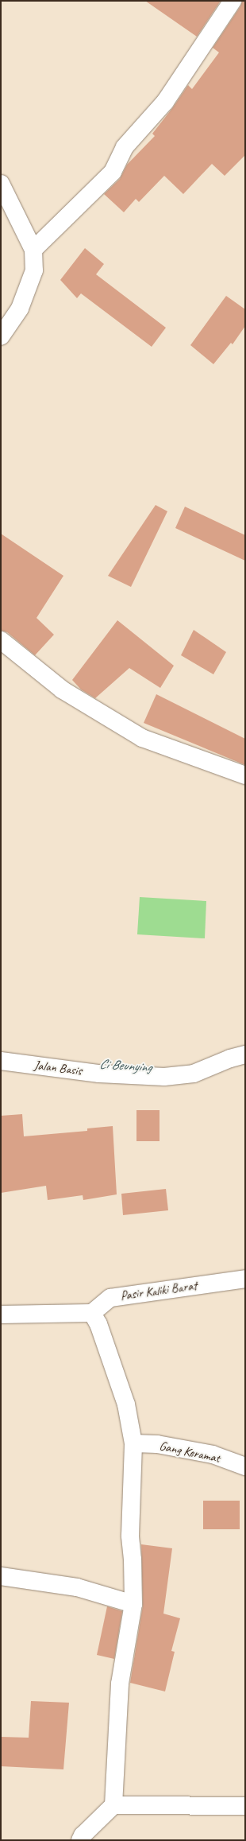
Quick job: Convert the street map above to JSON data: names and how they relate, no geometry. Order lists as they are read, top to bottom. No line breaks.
{"streets":{"street":["Jalan Basis","Pasir Kaliki Barat","Gang Keramat"]},"water":["Ci Beunying"]}
